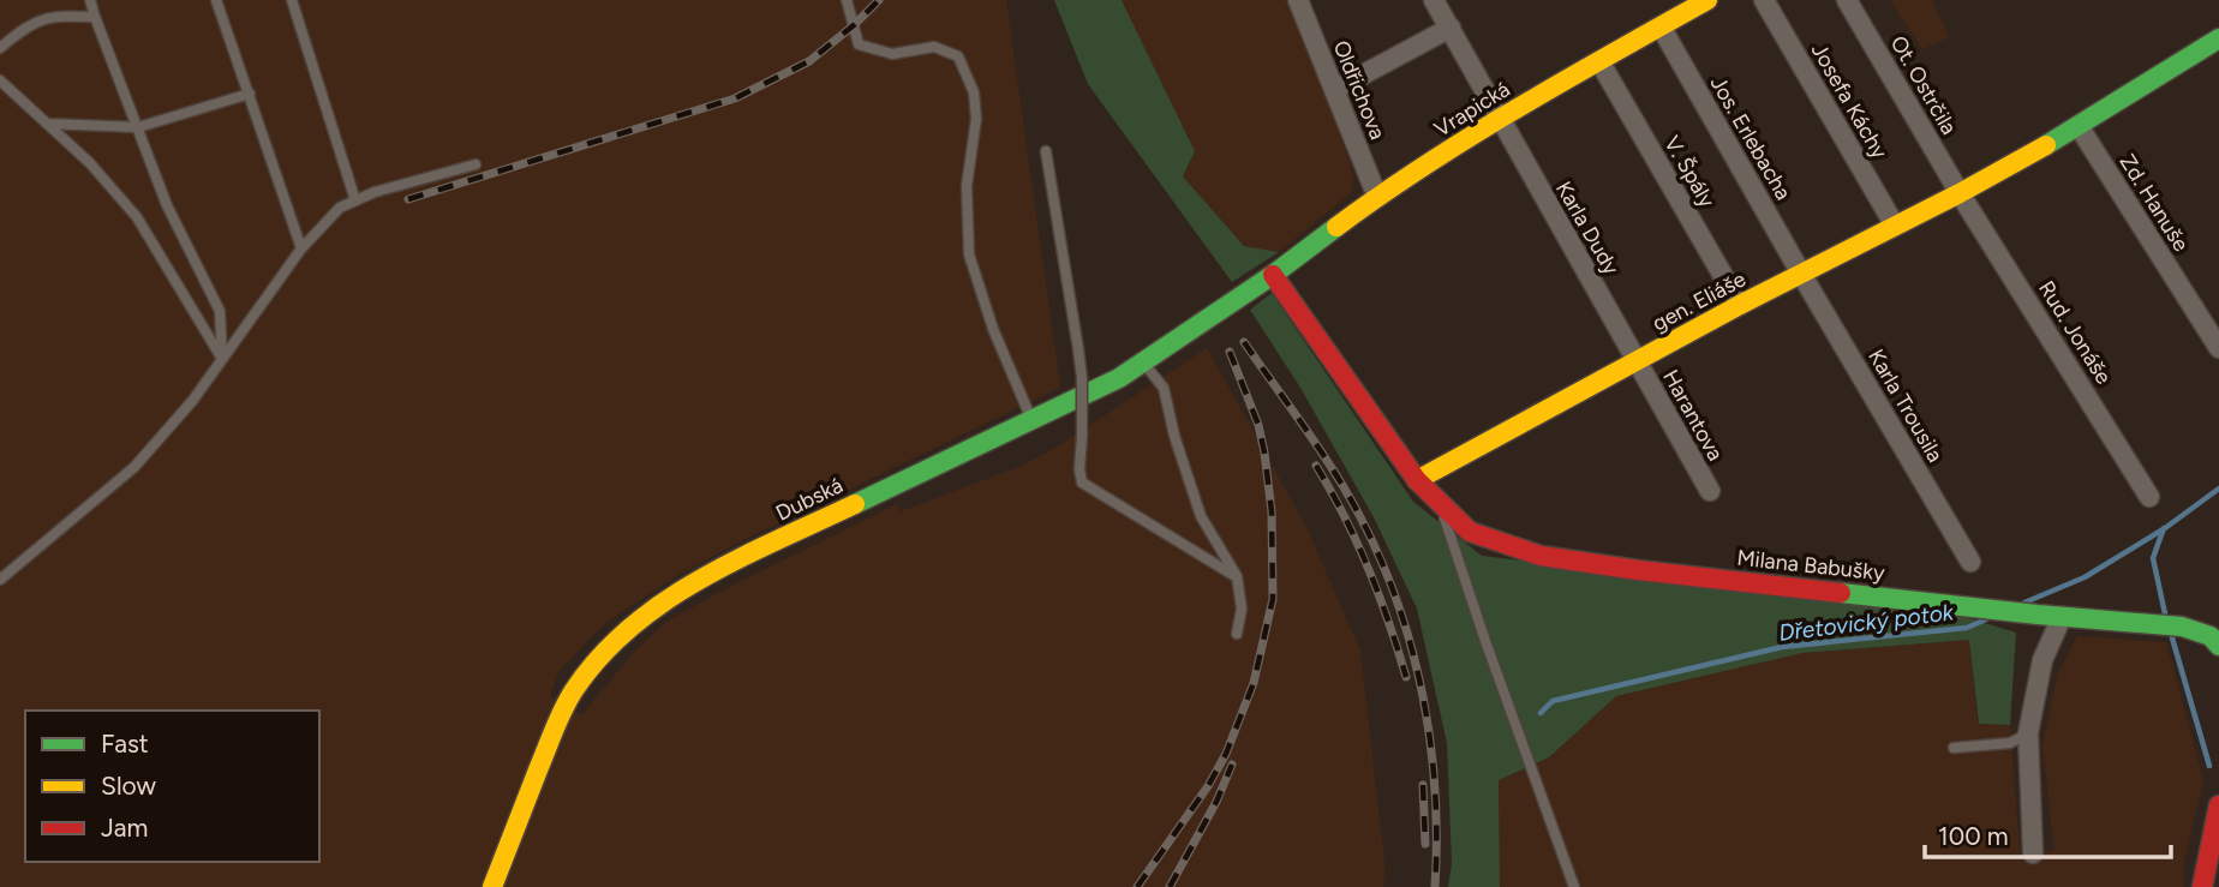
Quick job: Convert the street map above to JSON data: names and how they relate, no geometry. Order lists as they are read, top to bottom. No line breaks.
{"streets":{"street":["Ot. Ostrčila","Oldřichova","Josefa Káchy","Vrapická","Jos. Erlebacha","V. Špály","Zd. Hanuše","Karla Dudy","gen. Eliáše","Rud. Jonáše","Karla Trousila","Harantova","Dubská","Milana Babušky"]},"crossings":[["Ot. Ostrčila","gen. Eliáše"],["Ot. Ostrčila","Rud. Jonáše"],["Oldřichova","Vrapická"],["Josefa Káchy","gen. Eliáše"],["Vrapická","Jos. Erlebacha"],["Vrapická","V. Špály"],["Vrapická","Karla Dudy"],["Vrapická","Dubská"],["Jos. Erlebacha","gen. Eliáše"],["Jos. Erlebacha","Karla Trousila"],["V. Špály","gen. Eliáše"],["Zd. Hanuše","gen. Eliáše"],["Karla Dudy","gen. Eliáše"],["Karla Dudy","Harantova"],["gen. Eliáše","Rud. Jonáše"],["gen. Eliáše","Karla Trousila"],["gen. Eliáše","Harantova"],["gen. Eliáše","Milana Babušky"]],"water":["Dřetovický potok"],"legend":["Fast","Slow","Jam"],"scale_bar":"100 m"}
